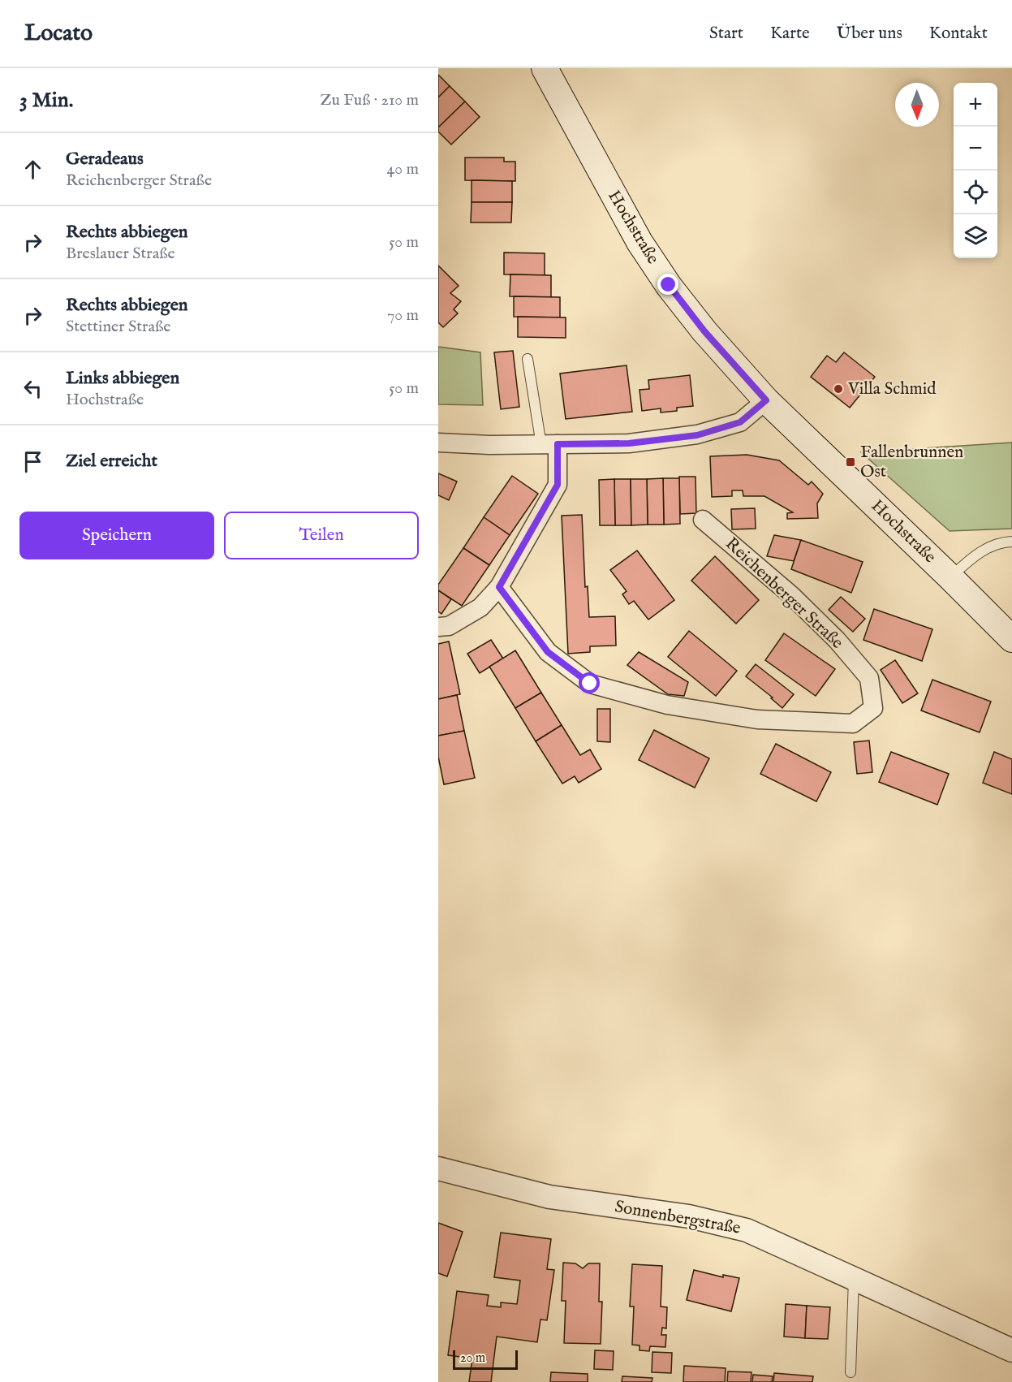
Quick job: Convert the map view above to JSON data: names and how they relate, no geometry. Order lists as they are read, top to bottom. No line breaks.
{"streets":{"main road":["Hochstraße"],"street":["Reichenberger Straße","Sonnenbergstraße"]},"places":{"other":["Villa Schmid"],"transit":["Fallenbrunnen Ost"]},"scale_bar":"20 m","north":"bottom","page":{"header":"Locato","nav":["Start","Karte","Über uns","Kontakt"],"heading":["3 Min.","Zu Fuß · 210 m"],"map_buttons":["+","−"],"list":[["Geradeaus","Reichenberger Straße","40 m"],["Rechts abbiegen","Breslauer Straße","50 m"],["Rechts abbiegen","Stettiner Straße","70 m"],["Links abbiegen","Hochstraße","50 m"],"Ziel erreicht"],"buttons":["Speichern","Teilen"],"scale":"20 m"}}
